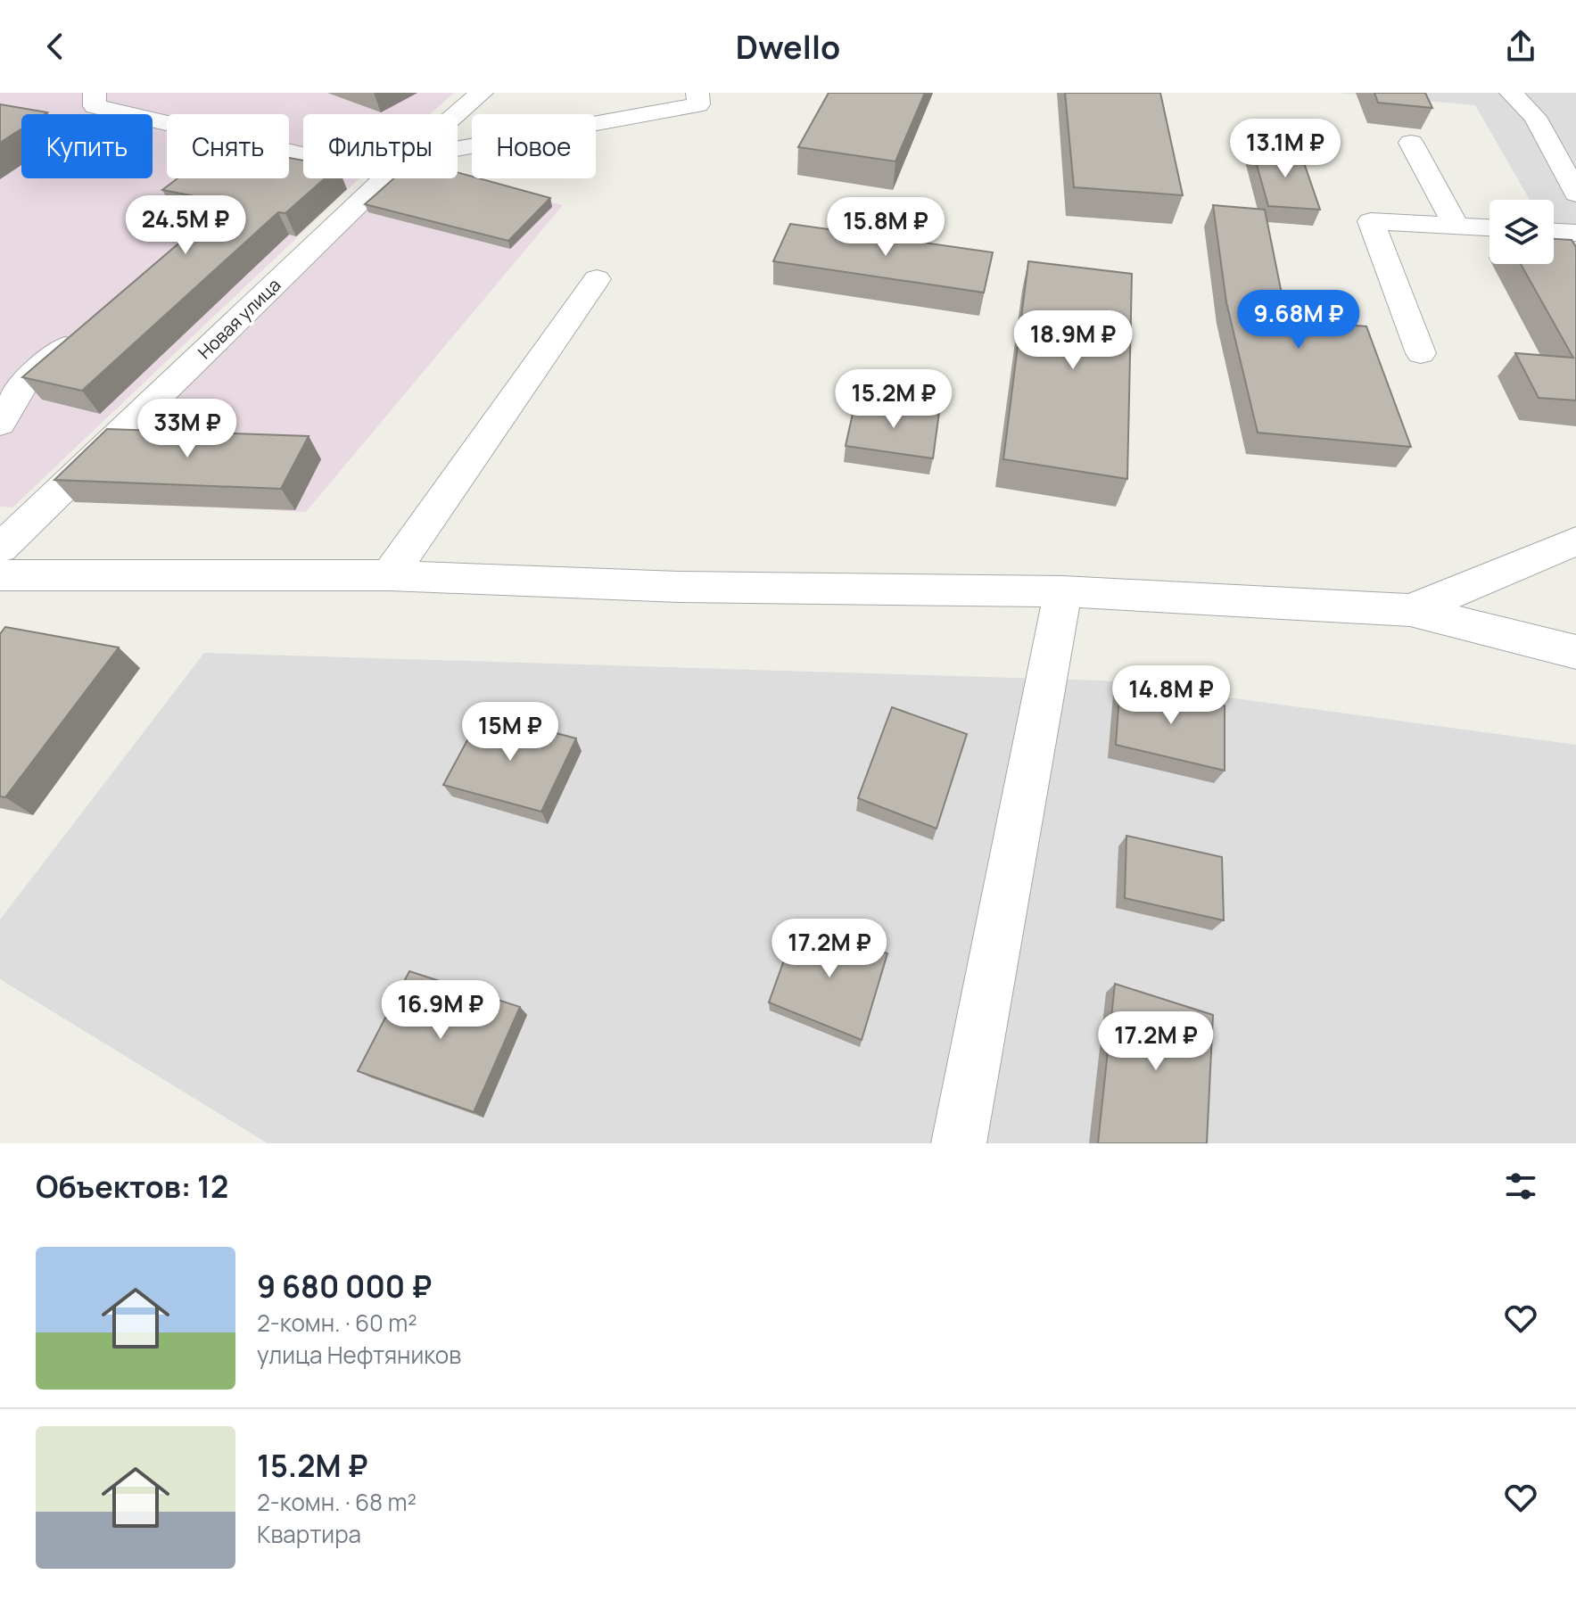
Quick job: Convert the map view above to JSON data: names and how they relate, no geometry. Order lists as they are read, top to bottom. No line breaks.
{"streets":{"street":["Новая улица"]},"page":{"header":"Dwello","chip":["Купить","Снять","Фильтры","Новое"],"price":["13.1M ₽","24.5M ₽","15.8M ₽","9.68M ₽","18.9M ₽","15.2M ₽","33M ₽","14.8M ₽","15M ₽","17.2M ₽","16.9M ₽","17.2M ₽"],"heading":"Объектов: 12","list":[{"name":"9 680 000 ₽","note":"2-комн. · 60 m² · улица Нефтяников"},{"name":"15.2M ₽","note":"2-комн. · 68 m² · Квартира"}]}}
